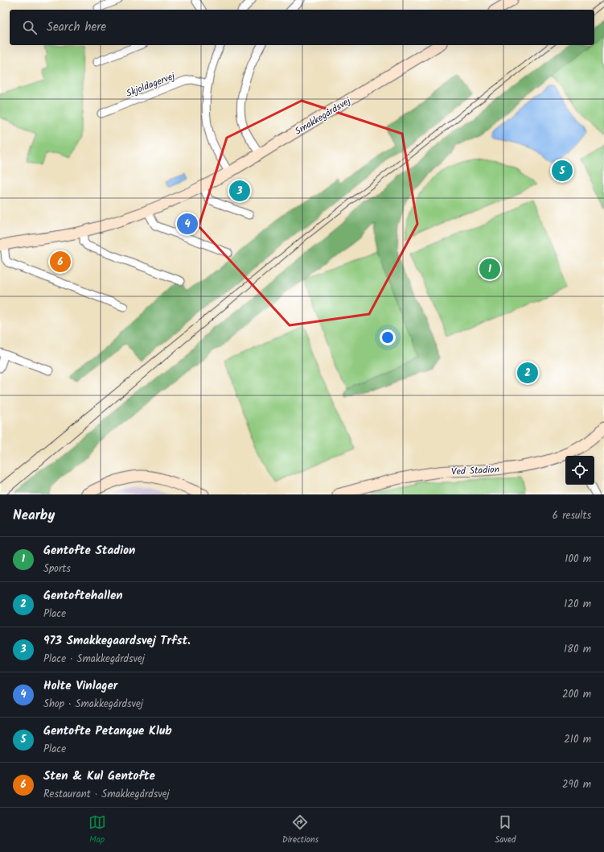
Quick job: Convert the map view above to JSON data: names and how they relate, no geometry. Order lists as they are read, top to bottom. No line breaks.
{"streets":{"street":["Skjoldagervej","Smakkegårdsvej","Ved Stadion"]},"page":{"search":"Search here","pins":["5","3","4","6","1","2"],"heading":["Nearby","6 results"],"list":[{"mark":"1","name":"Gentofte Stadion","note":"Sports","value":"100 m"},{"mark":"2","name":"Gentoftehallen","note":"Place","value":"120 m"},{"mark":"3","name":"973 Smakkegaardsvej Trfst.","note":"Place · Smakkegårdsvej","value":"180 m"},{"mark":"4","name":"Holte Vinlager","note":"Shop · Smakkegårdsvej","value":"200 m"},{"mark":"5","name":"Gentofte Petanque Klub","note":"Place","value":"210 m"},{"mark":"6","name":"Sten & Kul Gentofte","note":"Restaurant · Smakkegårdsvej","value":"290 m"}],"nav":["Map","Directions","Saved"]}}
